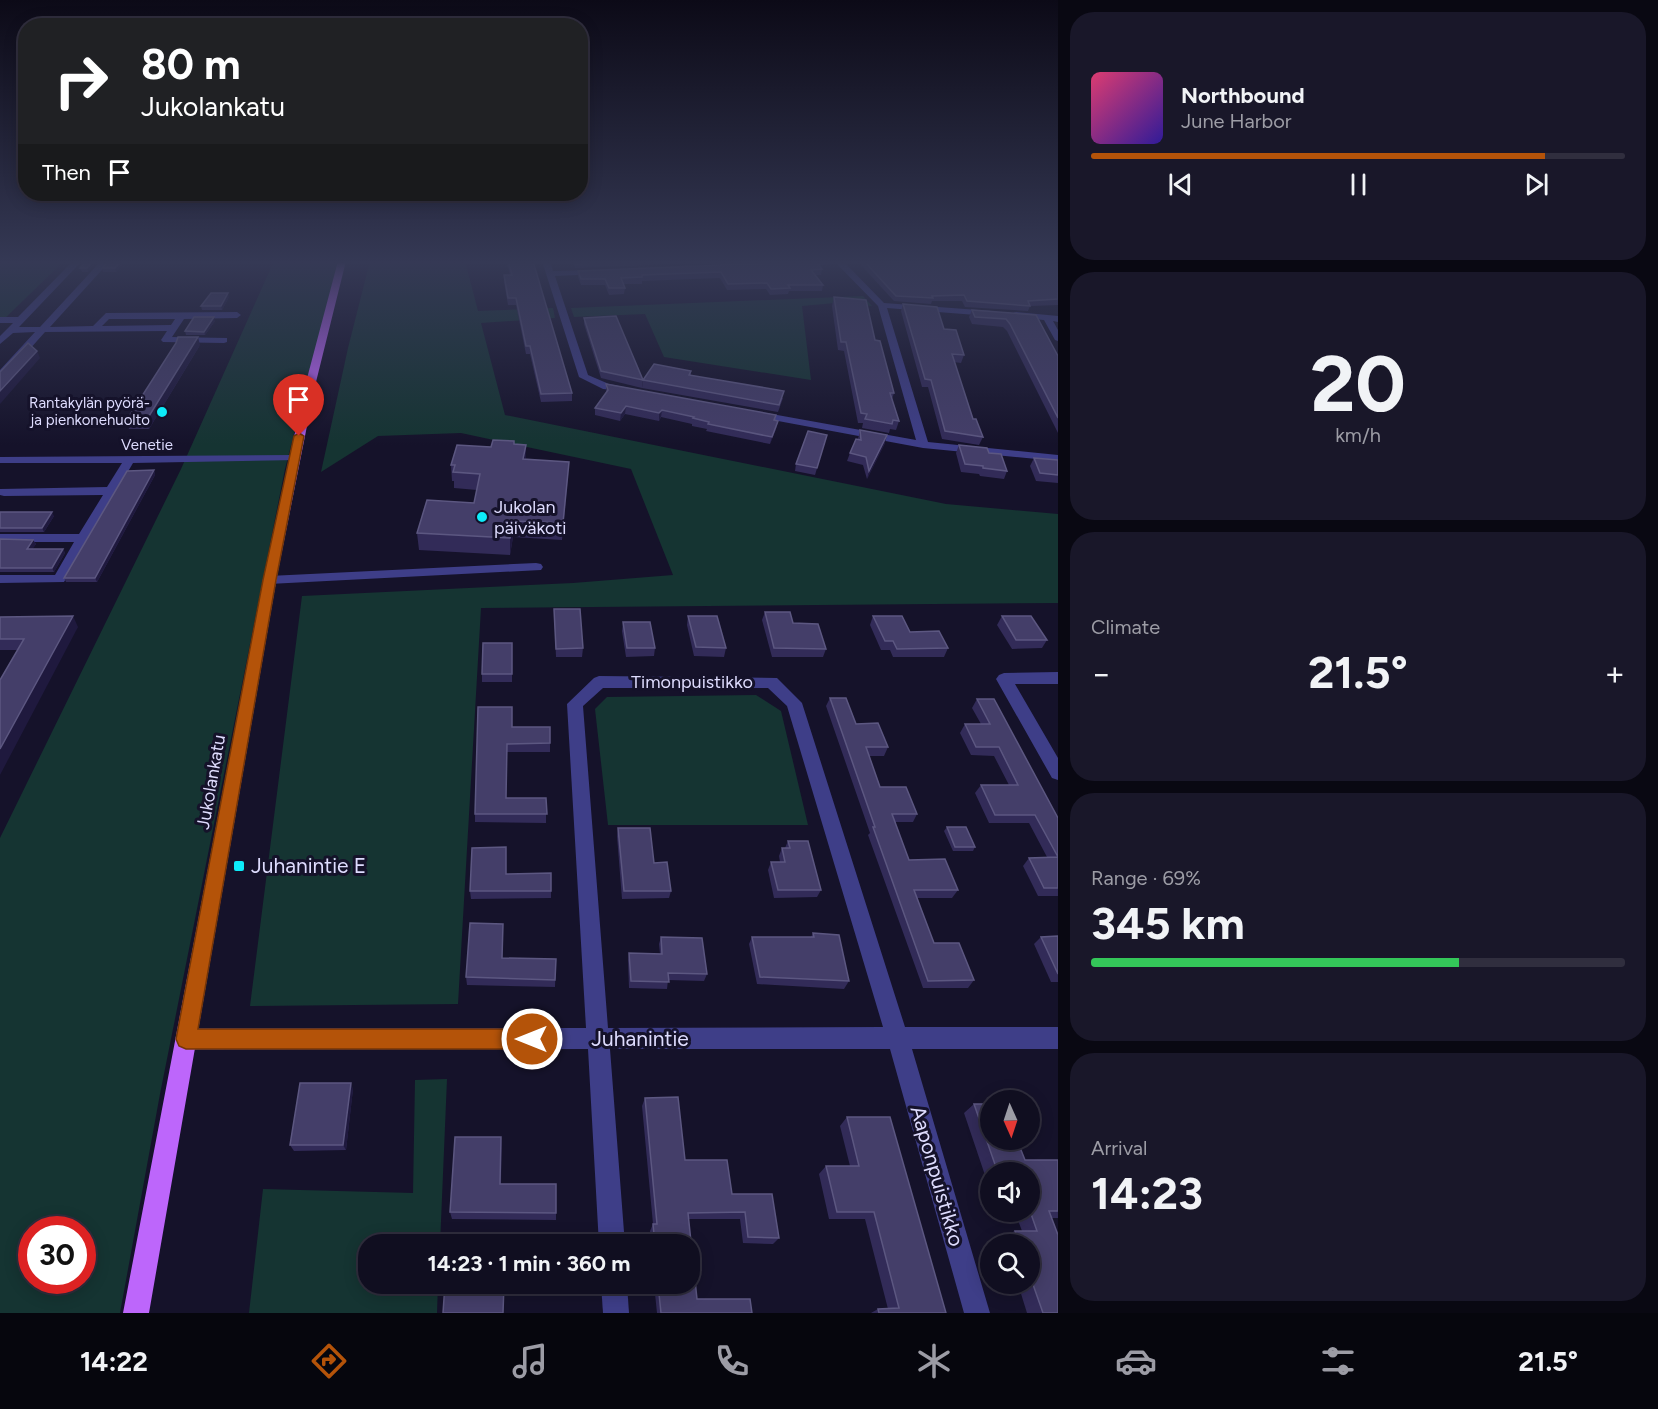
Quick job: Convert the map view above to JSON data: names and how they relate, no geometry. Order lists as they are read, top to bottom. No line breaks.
{"streets":{"main road":["Jukolankatu"],"street":["Venetie","Timonpuistikko","Juhanintie","Aaponpuistikko"]},"crossings":[["Venetie","Jukolankatu"],["Timonpuistikko","Juhanintie"],["Timonpuistikko","Aaponpuistikko"],["Jukolankatu","Juhanintie"],["Juhanintie","Aaponpuistikko"]],"places":{"other":["Rantakylän pyörä- ja pienkonehuolto","Jukolan päiväkoti"],"transit":["Juhanintie E"]},"north":"bottom","page":{"turn":["80 m","Jukolankatu"],"song":["Northbound","June Harbor"],"then":"Then","tile":[["20","km/h"],"Climate",["Range · 69%","345 km"],["Arrival","14:23"]],"heat":["−","21.5°","+"],"limit":"30","trip":"14:23 · 1 min · 360 m","tabs":["14:22","21.5°"]}}
